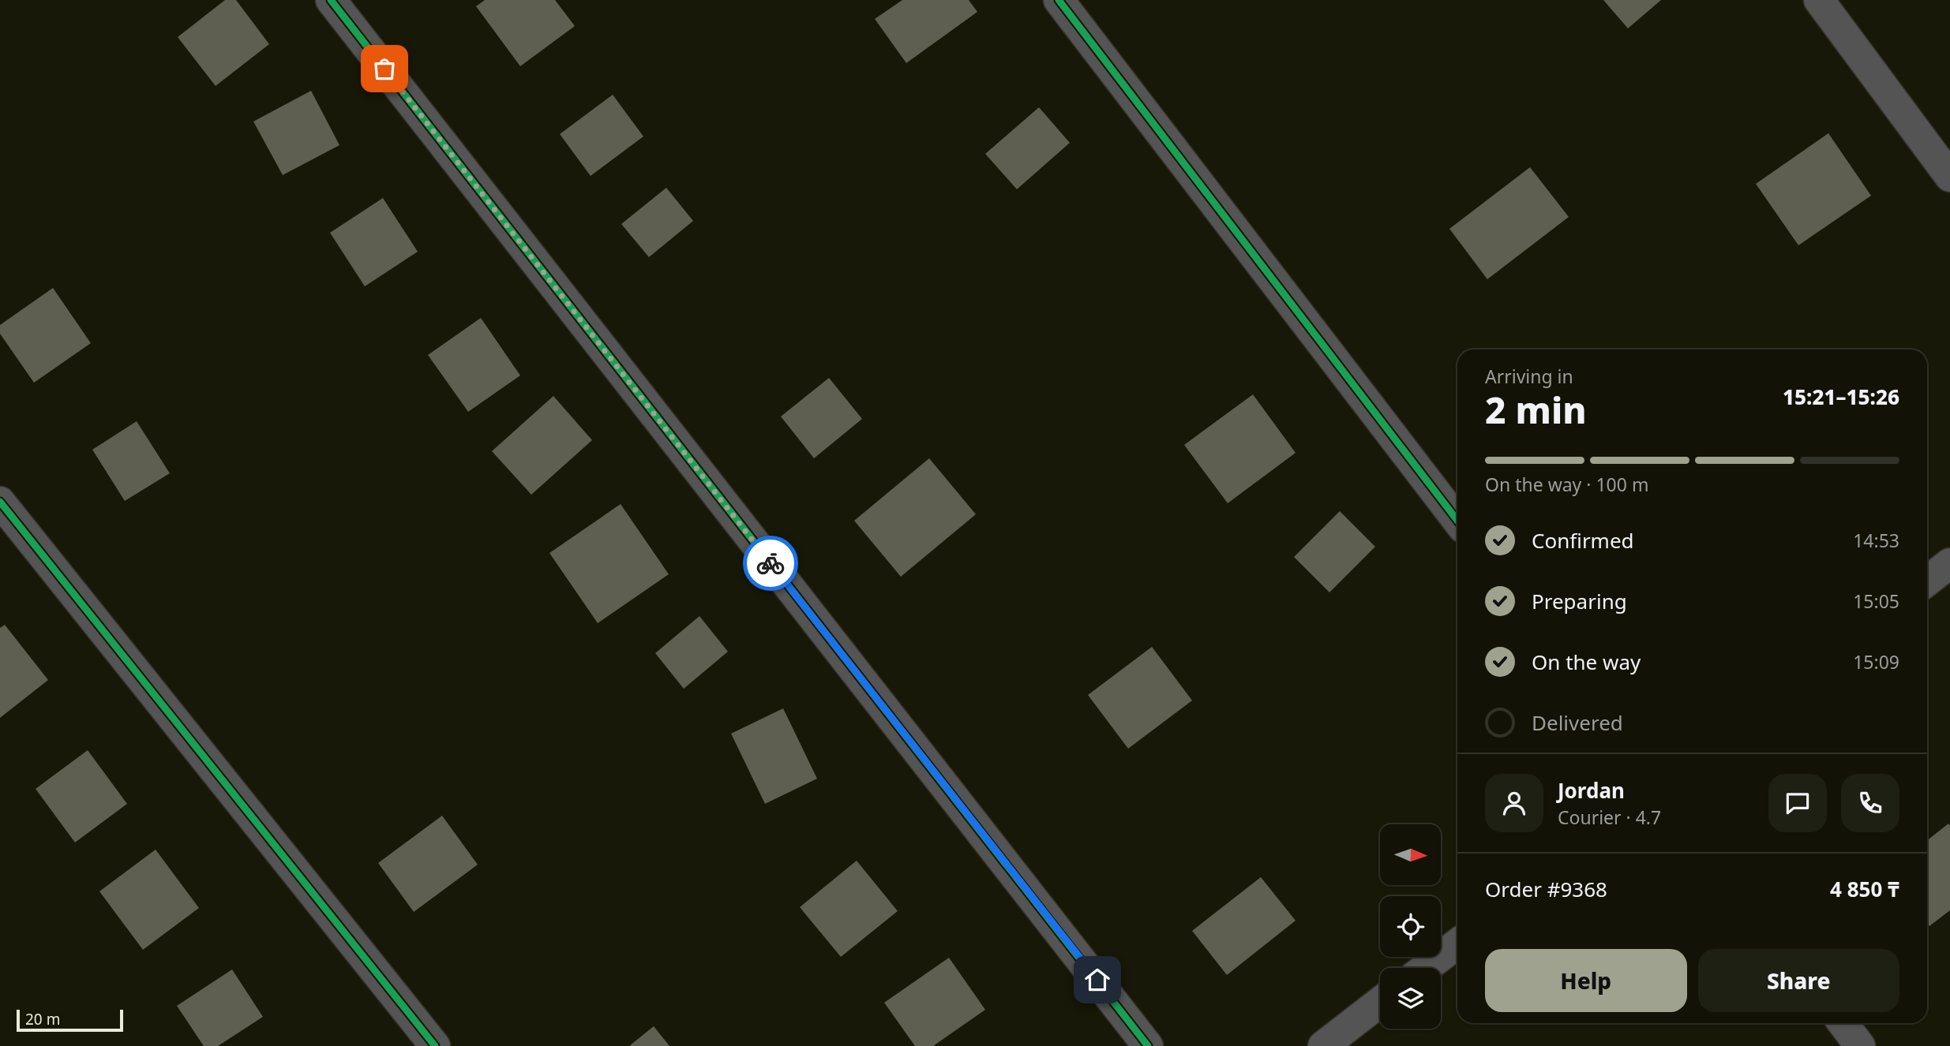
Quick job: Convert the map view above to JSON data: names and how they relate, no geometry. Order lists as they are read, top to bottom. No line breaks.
{"scale_bar":"20 m","north":"right","page":{"heading":["2 min","Arriving in","15:21–15:26"],"panel":["Jordan","Courier · 4.7","Order #9368","4 850 ₸"],"bar":"On the way · 100 m","list":[["Confirmed","14:53"],["Preparing","15:05"],["On the way","15:09"],"Delivered"],"buttons":["Help","Share"],"scale":"20 m"}}
